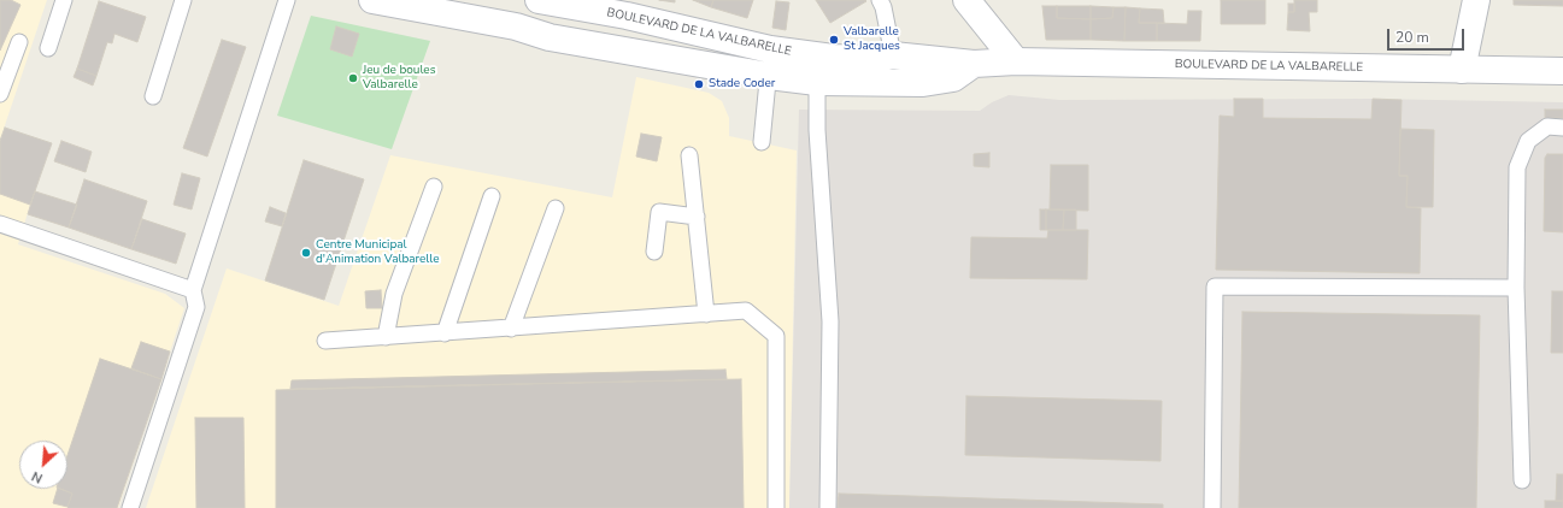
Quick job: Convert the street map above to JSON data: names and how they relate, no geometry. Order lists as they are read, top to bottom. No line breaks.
{"streets":{"street":["BOULEVARD DE LA VALBARELLE"]},"places":["Valbarelle St Jacques","Jeu de boules Valbarelle","Stade Coder","Centre Municipal d'Animation Valbarelle"],"scale_bar":"20 m","north":"bottom left"}
